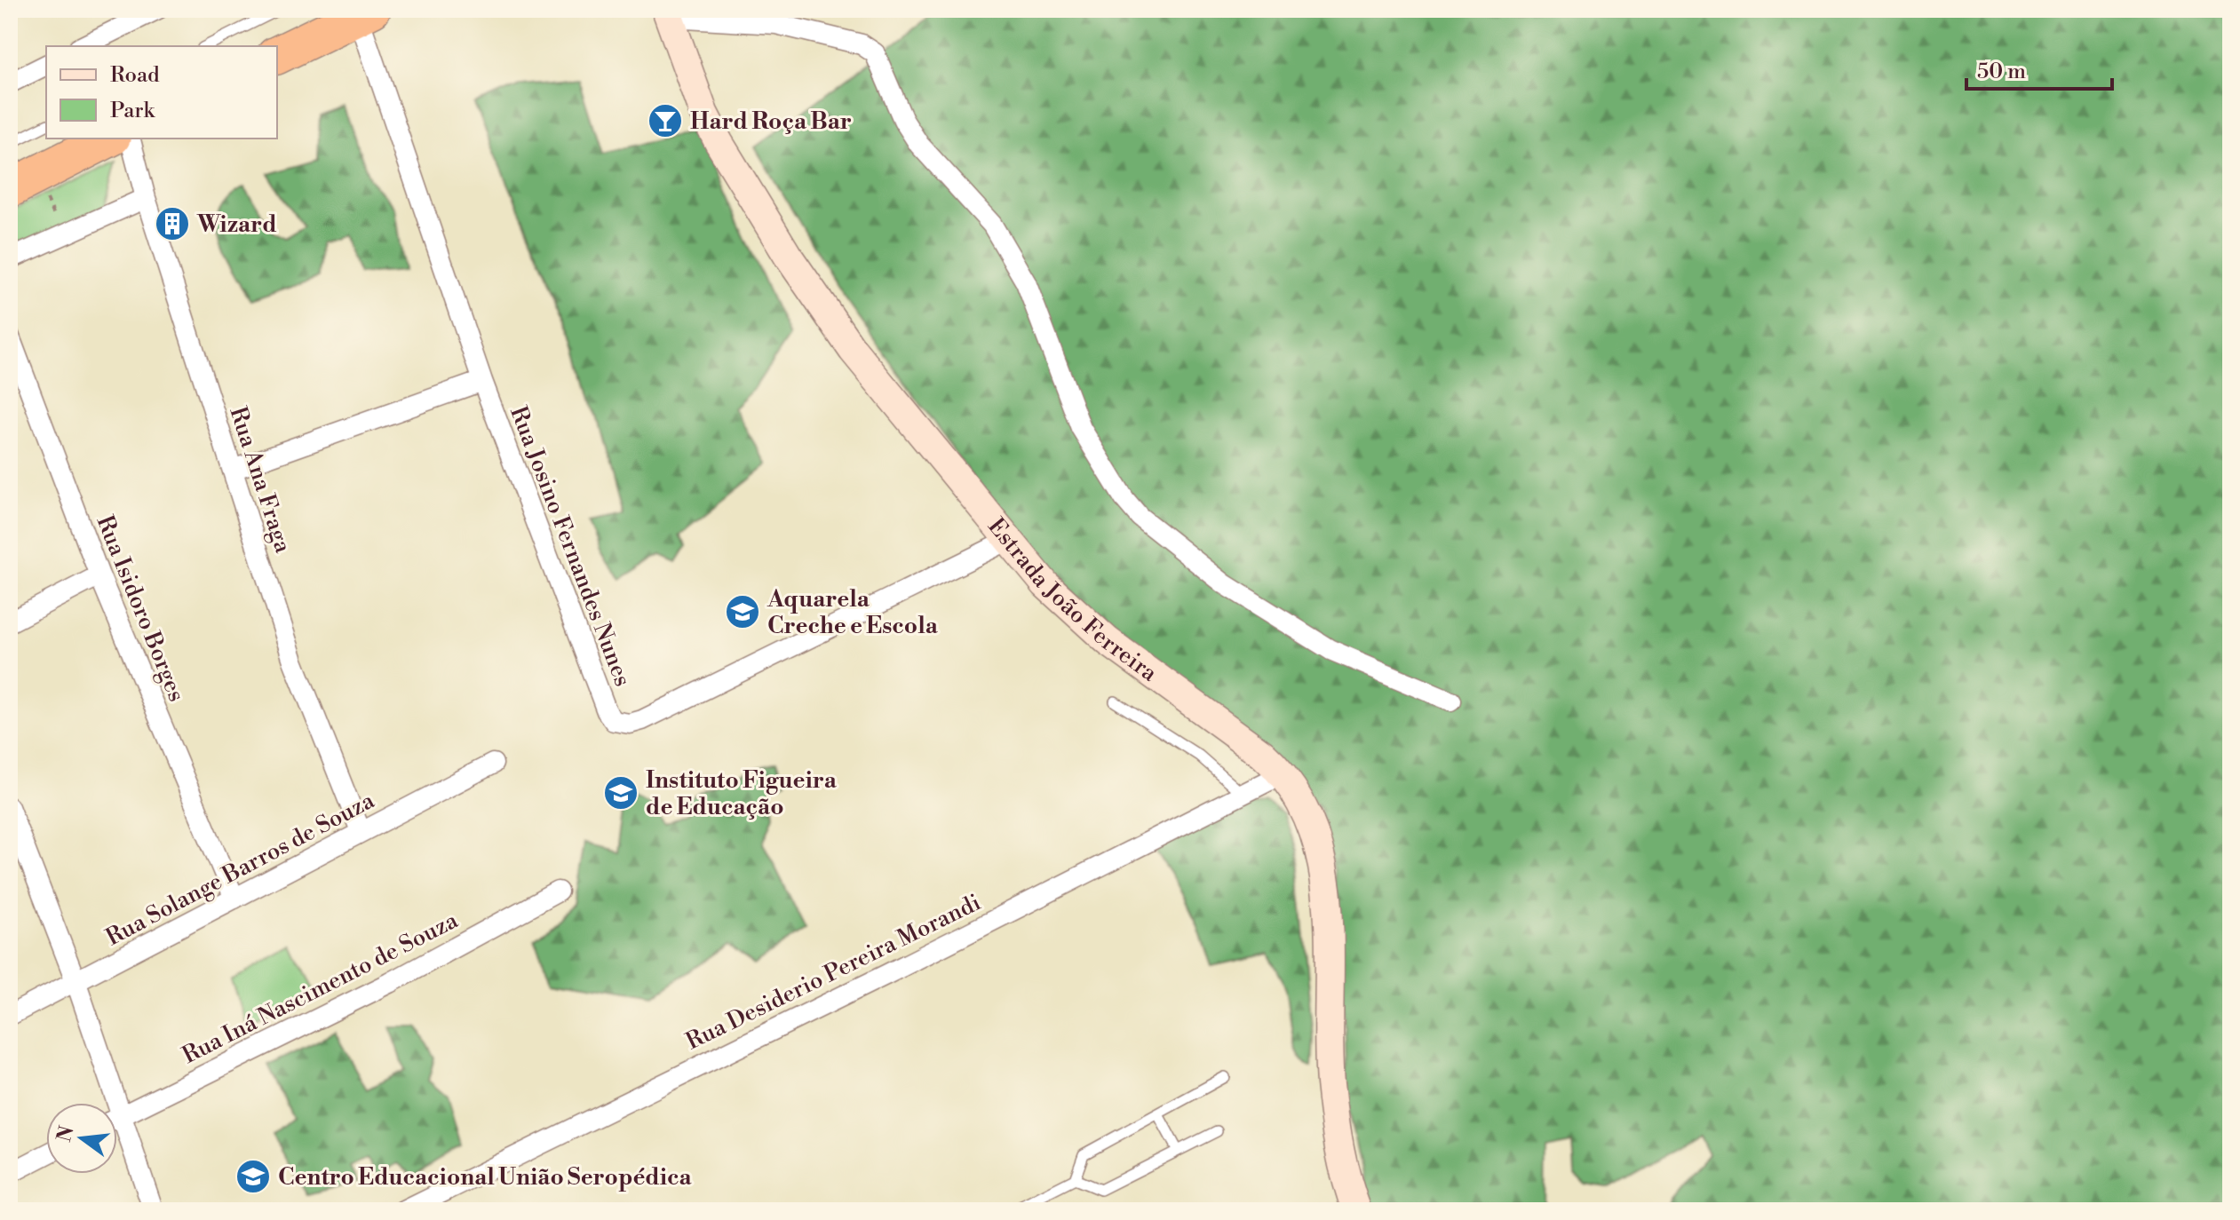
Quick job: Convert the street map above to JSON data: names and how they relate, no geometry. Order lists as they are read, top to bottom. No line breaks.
{"streets":{"street":["Rua Ana Fraga","Rua Josino Fernandes Nunes","Estrada João Ferreira","Rua Isidoro Borges","Rua Solange Barros de Souza","Rua Desiderio Pereira Morandi","Rua Iná Nascimento de Souza"]},"crossings":[["Rua Ana Fraga","Rua Solange Barros de Souza"],["Rua Josino Fernandes Nunes","Estrada João Ferreira"],["Estrada João Ferreira","Rua Desiderio Pereira Morandi"],["Rua Isidoro Borges","Rua Solange Barros de Souza"]],"places":{"bar":["Hard Roça Bar"],"building":["Wizard"],"school or university":["Aquarela Creche e Escola","Instituto Figueira de Educação","Centro Educacional União Seropédica"]},"legend":["Road","Park"],"scale_bar":"50 m","north":"left"}
